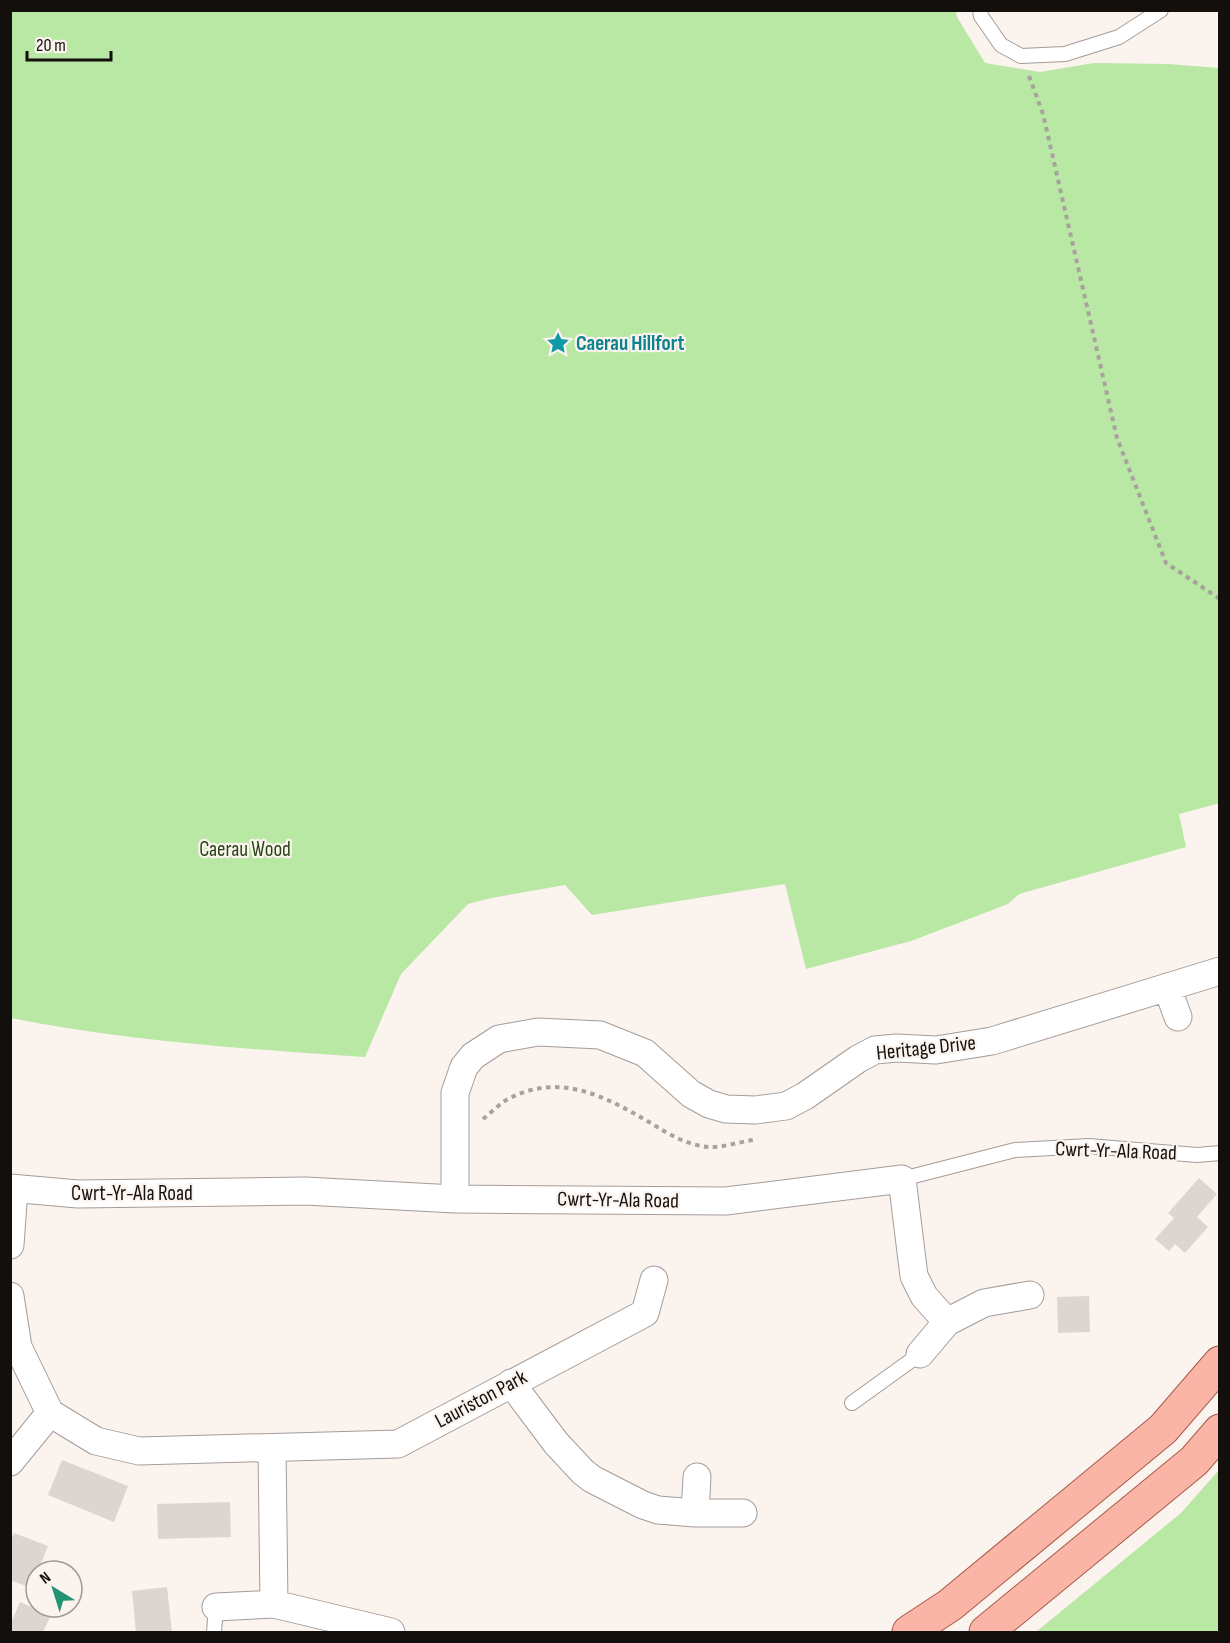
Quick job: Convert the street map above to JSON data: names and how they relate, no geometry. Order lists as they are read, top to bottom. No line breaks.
{"streets":{"street":["Heritage Drive","Cwrt-Yr-Ala Road","Lauriston Park"]},"crossings":[["Heritage Drive","Cwrt-Yr-Ala Road"]],"parks":["Caerau Wood"],"places":{"place":["Caerau Hillfort"]},"scale_bar":"20 m","north":"top left"}
